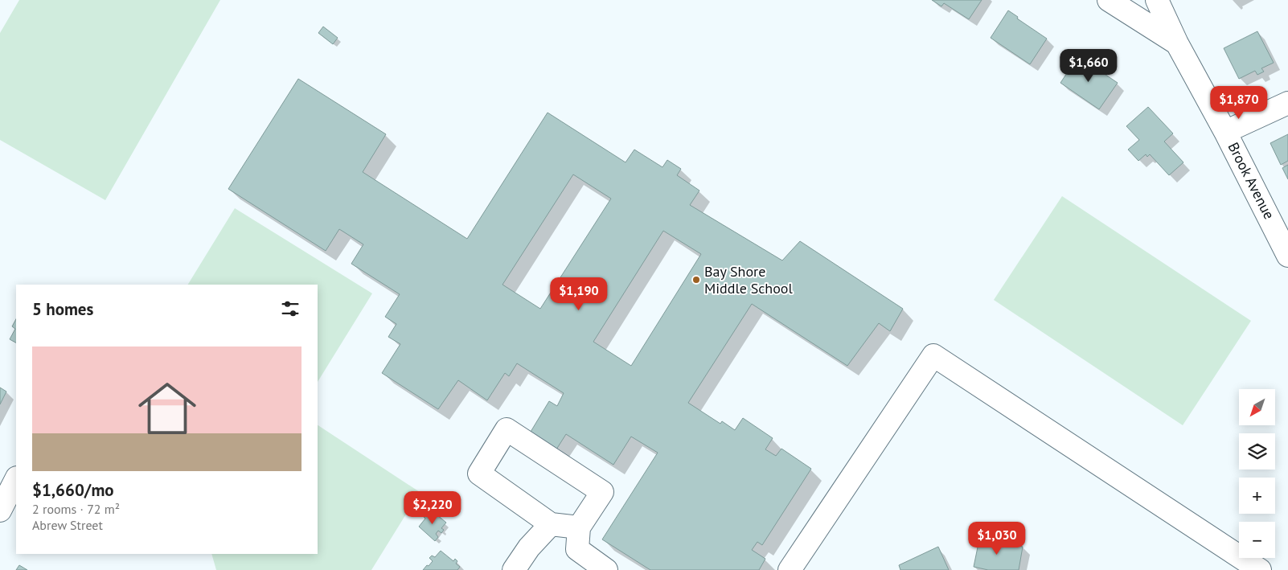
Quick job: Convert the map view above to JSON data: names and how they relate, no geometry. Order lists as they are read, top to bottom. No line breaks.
{"streets":{"street":["Brook Avenue"]},"places":["Bay Shore Middle School"],"north":"bottom left","page":{"price":["$1,660","$1,870","$1,190","$2,220","$1,030"],"heading":"5 homes","list":[{"name":"$1,660/mo","note":"2 rooms · 72 m² · Abrew Street"}],"map_buttons":["+","−"]}}
